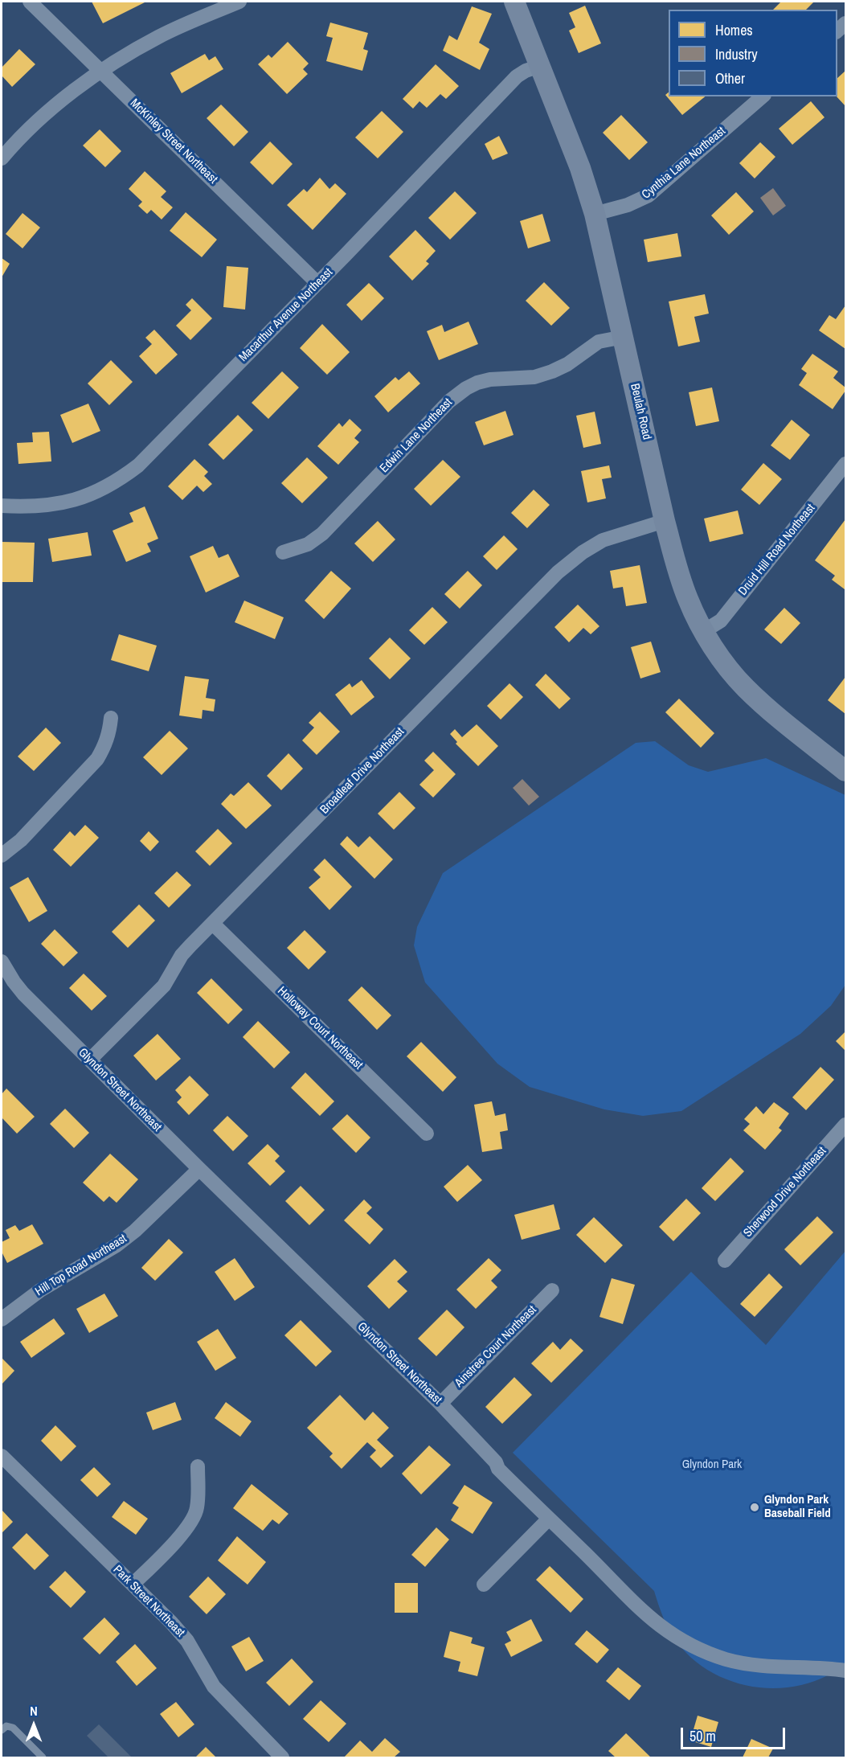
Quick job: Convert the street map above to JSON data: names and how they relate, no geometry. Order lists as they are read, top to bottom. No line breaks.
{"streets":{"main road":["Beulah Road"],"street":["McKinley Street Northeast","Cynthia Lane Northeast","Macarthur Avenue Northeast","Edwin Lane Northeast","Druid Hill Road Northeast","Broadleaf Drive Northeast","Holloway Court Northeast","Glyndon Street Northeast","Sherwood Drive Northeast","Hill Top Road Northeast","Ainstree Court Northeast","Park Street Northeast"]},"crossings":[["McKinley Street Northeast","Macarthur Avenue Northeast"],["Cynthia Lane Northeast","Beulah Road"],["Macarthur Avenue Northeast","Beulah Road"],["Beulah Road","Edwin Lane Northeast"],["Beulah Road","Druid Hill Road Northeast"],["Beulah Road","Broadleaf Drive Northeast"],["Broadleaf Drive Northeast","Holloway Court Northeast"],["Broadleaf Drive Northeast","Glyndon Street Northeast"],["Glyndon Street Northeast","Hill Top Road Northeast"],["Glyndon Street Northeast","Ainstree Court Northeast"]],"parks":["Glyndon Park"],"places":["Glyndon Park Baseball Field"],"legend":["Homes","Industry","Other"],"scale_bar":"50 m","north":"top"}
